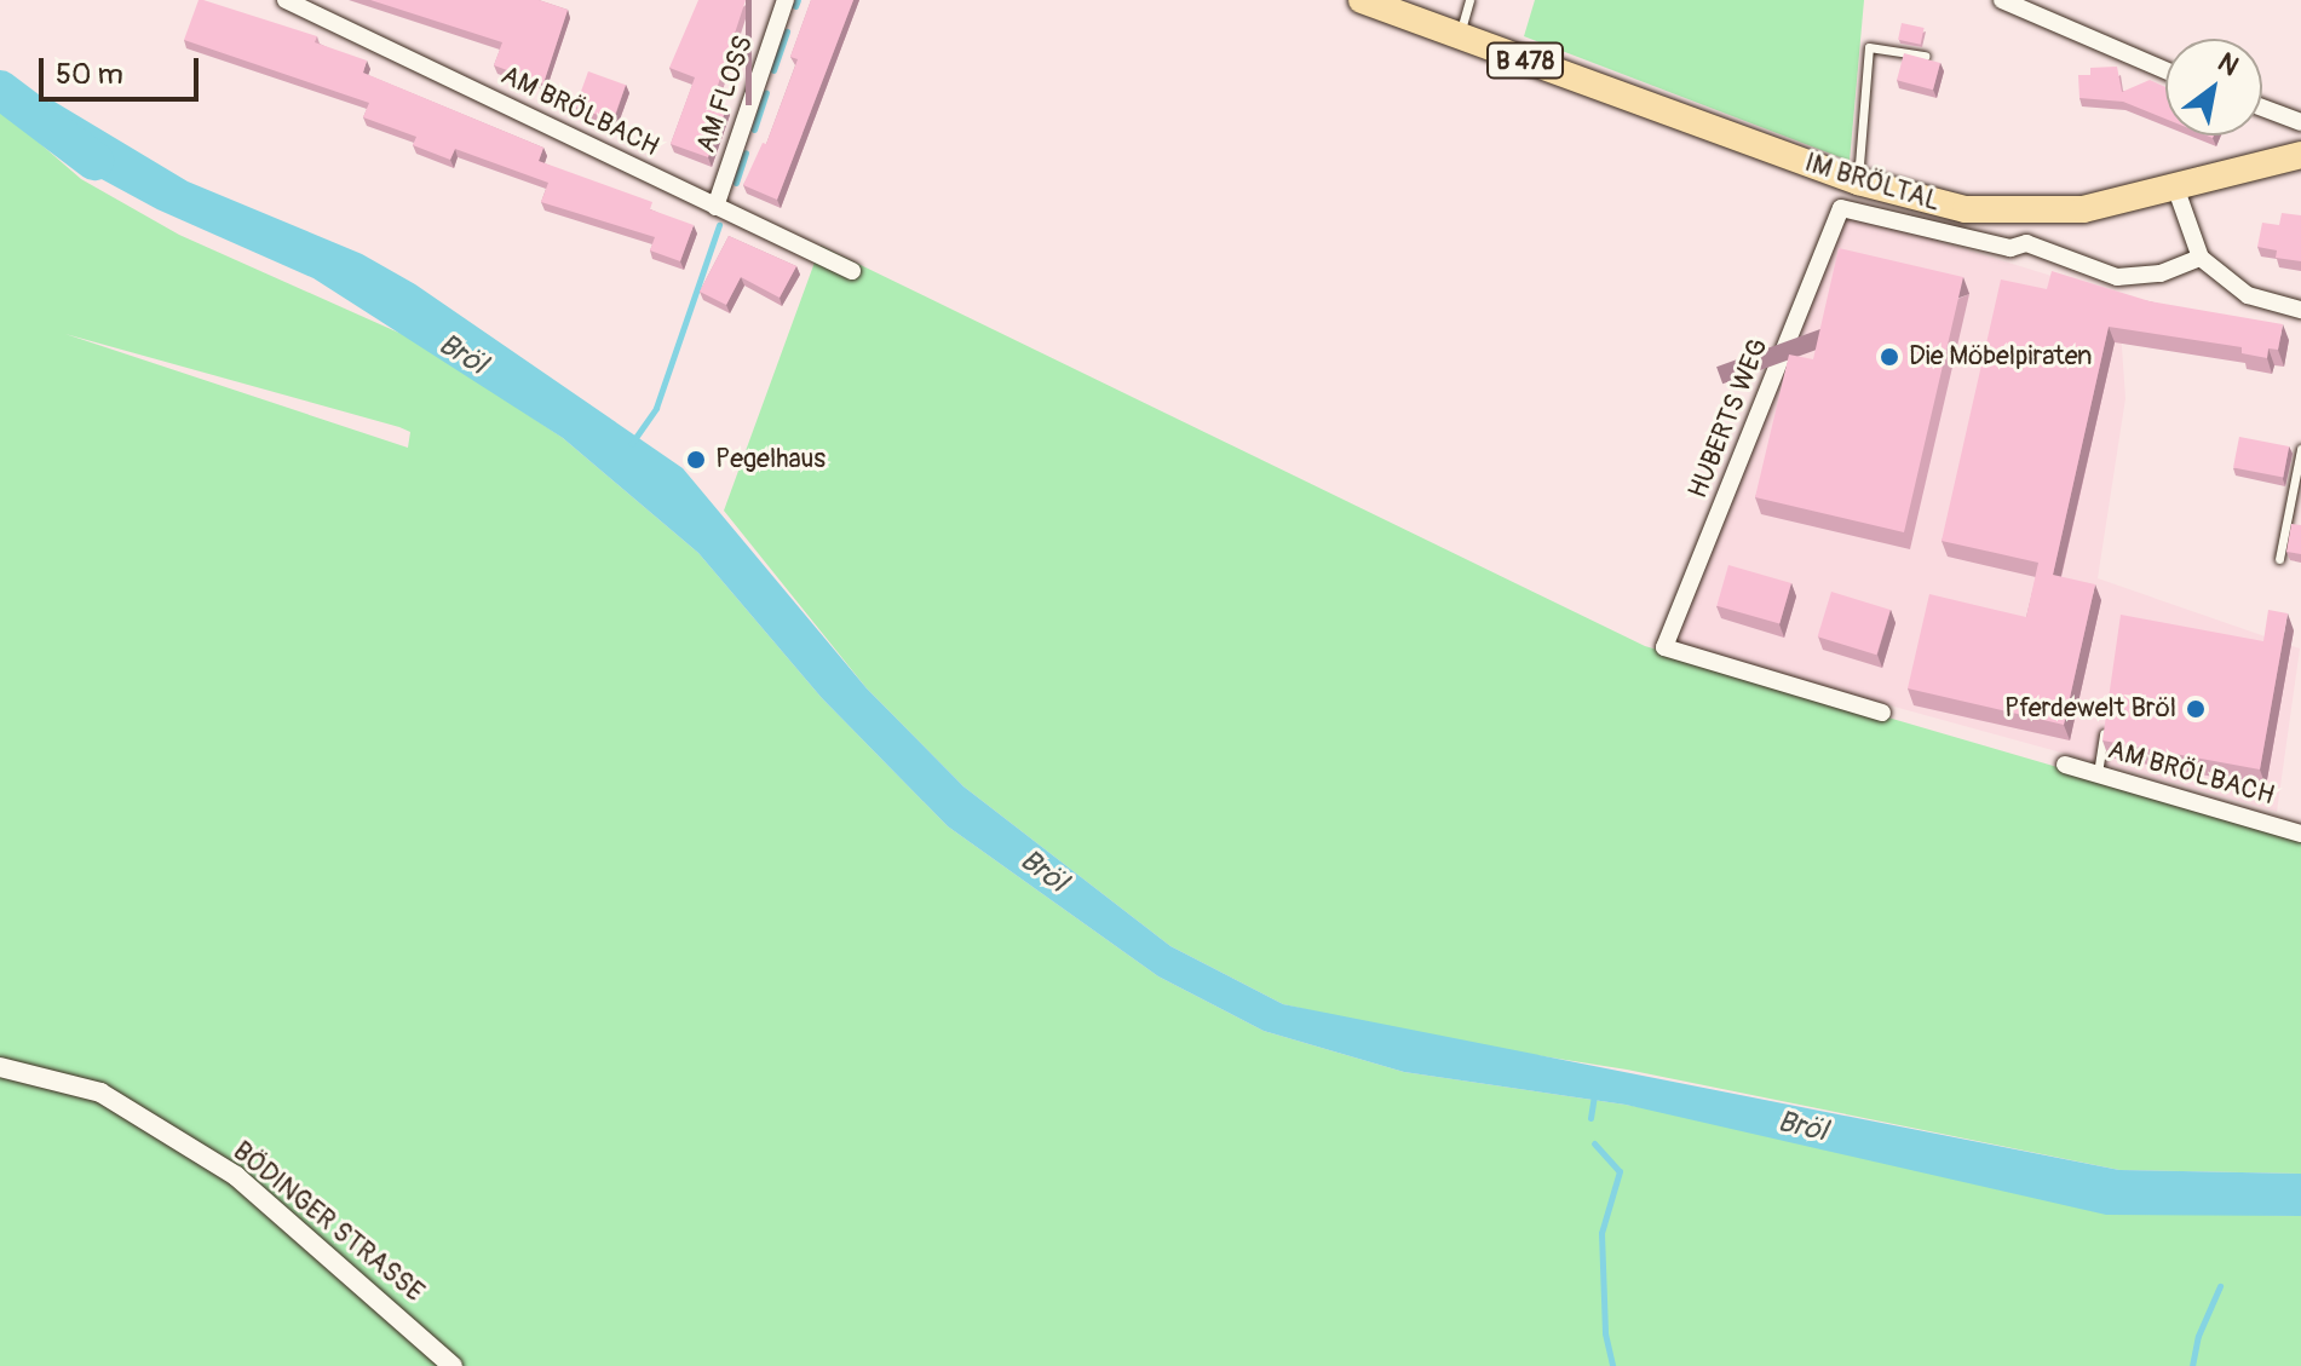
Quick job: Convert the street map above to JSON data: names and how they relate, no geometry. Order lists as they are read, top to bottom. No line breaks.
{"streets":{"main road":["B 478","IM BRÖLTAL"],"street":["AM FLOSS","AM BRÖLBACH","HUBERTS WEG","BÖDINGER STRASSE"]},"crossings":[["AM FLOSS","AM BRÖLBACH"]],"water":["Bröl"],"places":["Die Möbelpiraten","Pegelhaus","Pferdewelt Bröl"],"scale_bar":"50 m","north":"top right"}
